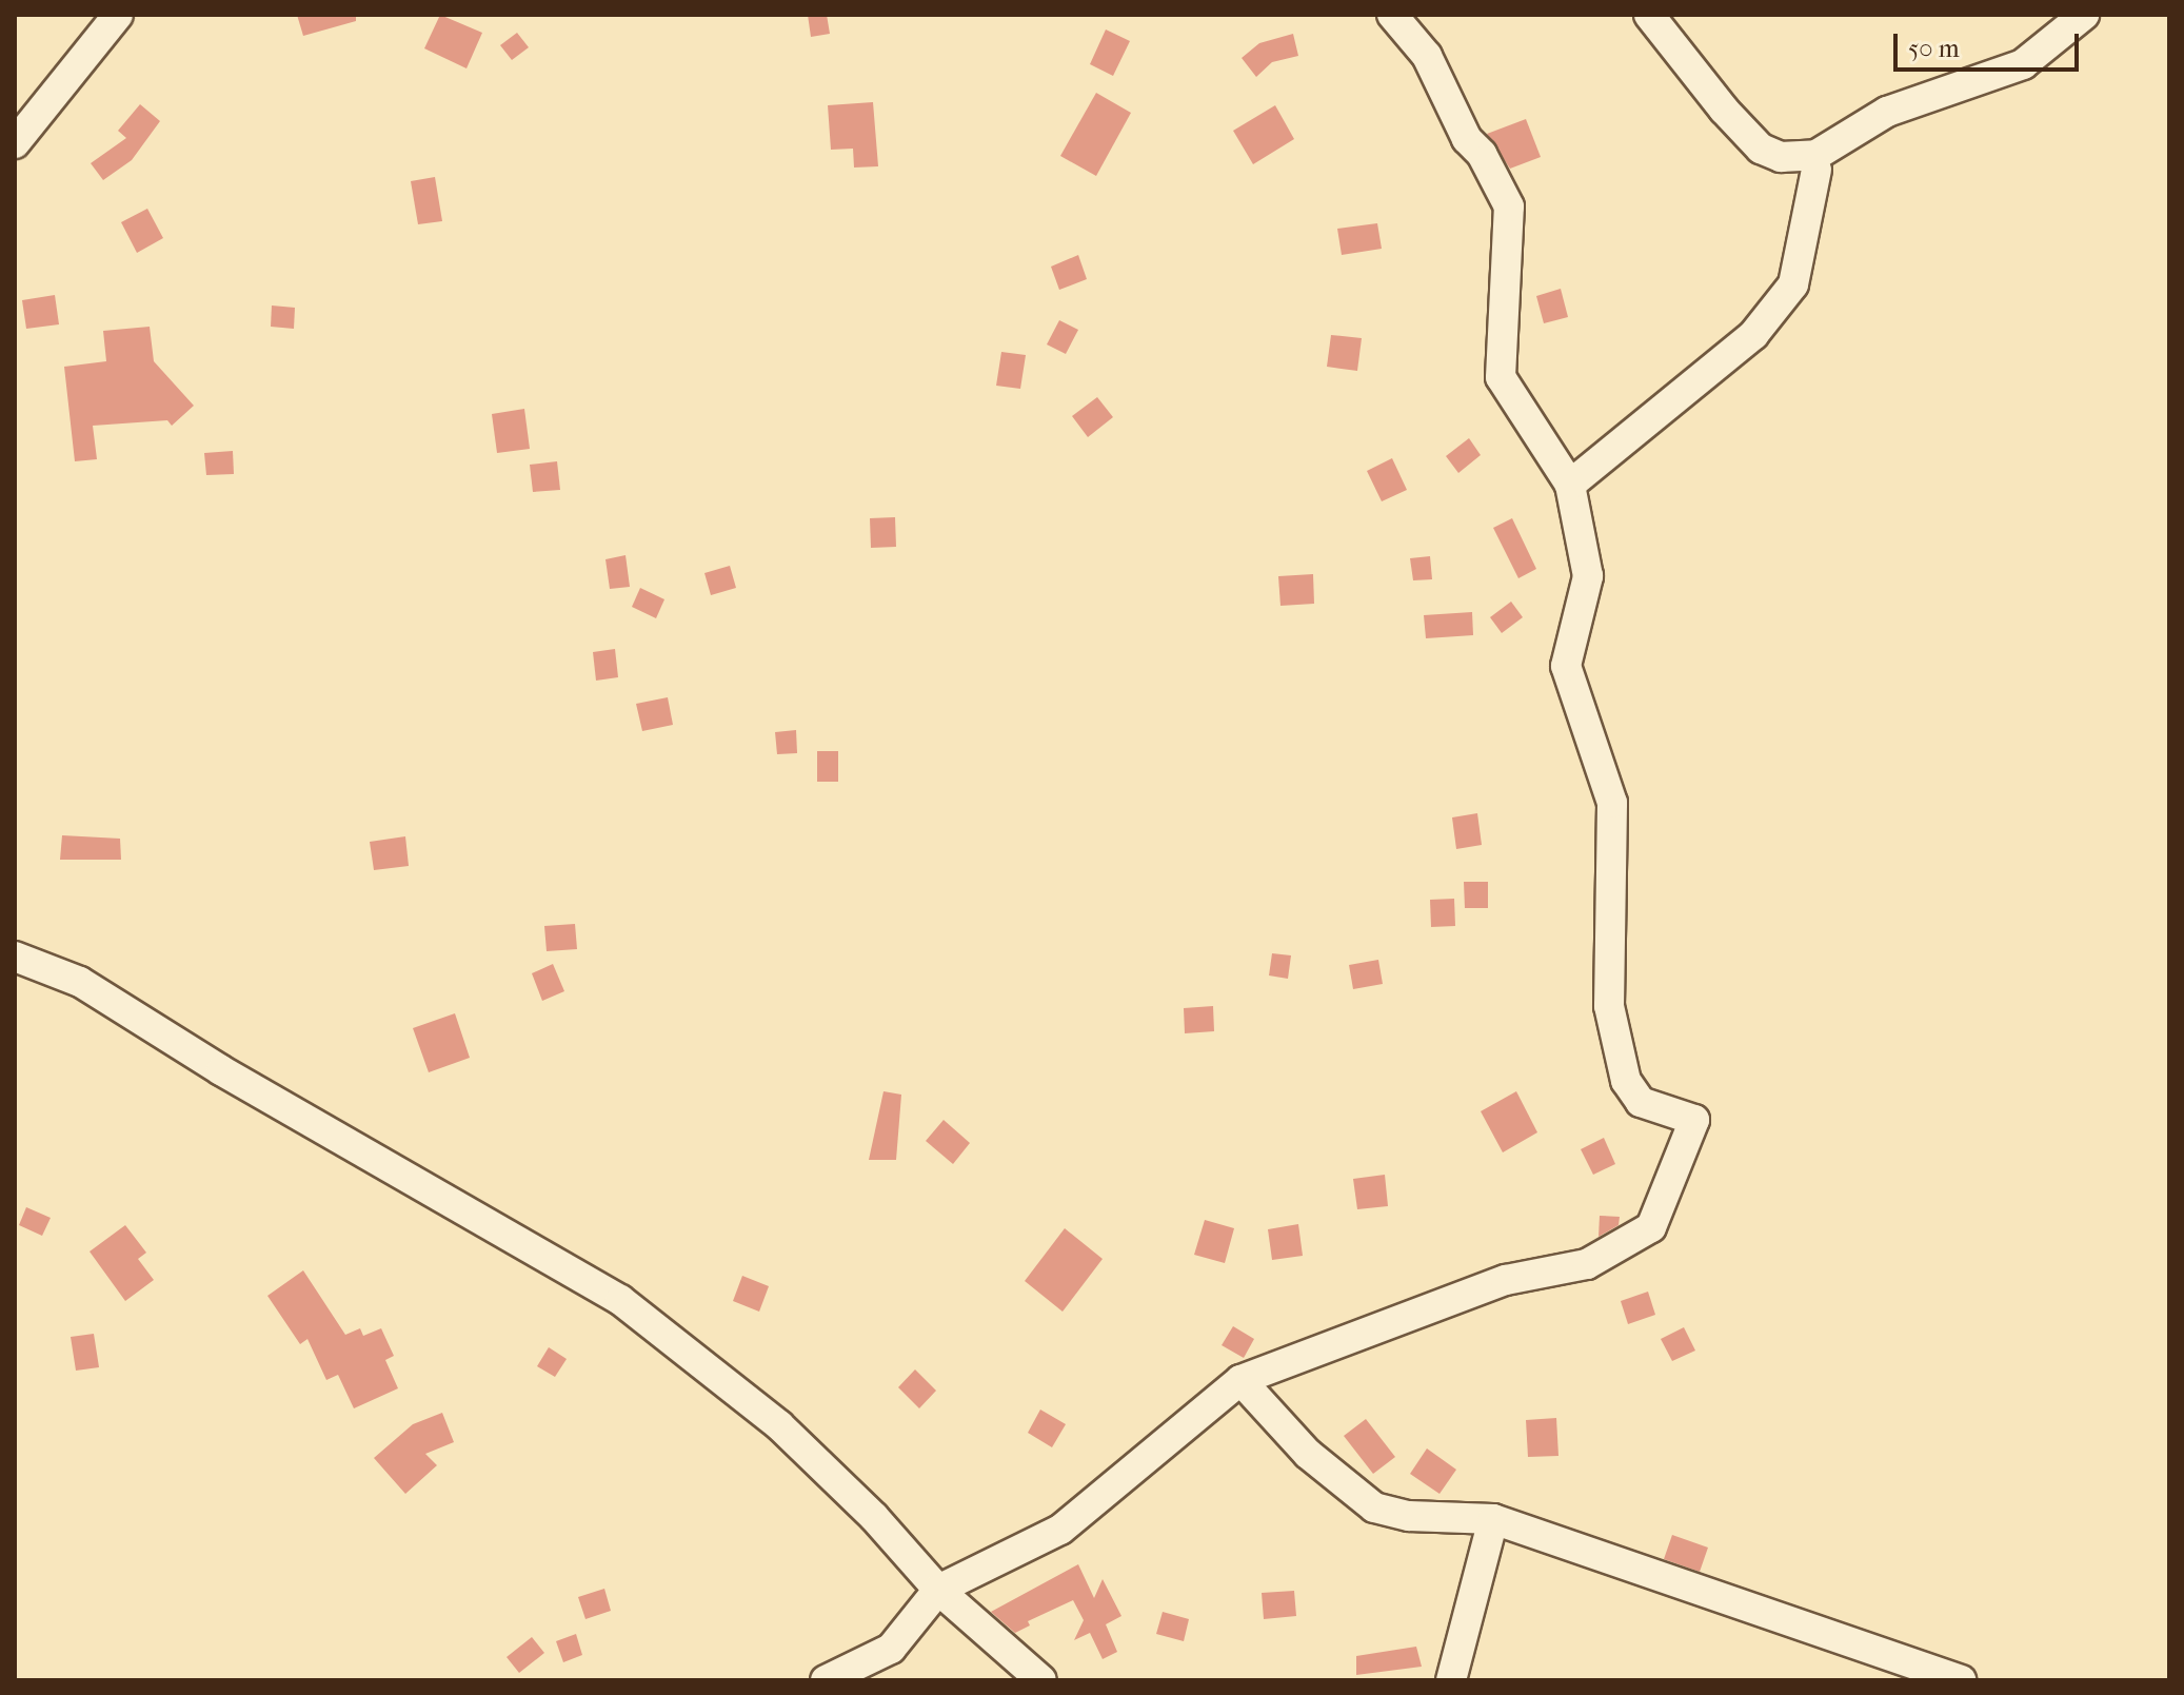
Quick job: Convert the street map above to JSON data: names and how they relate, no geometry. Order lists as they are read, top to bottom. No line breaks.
{"scale_bar":"50 m"}
